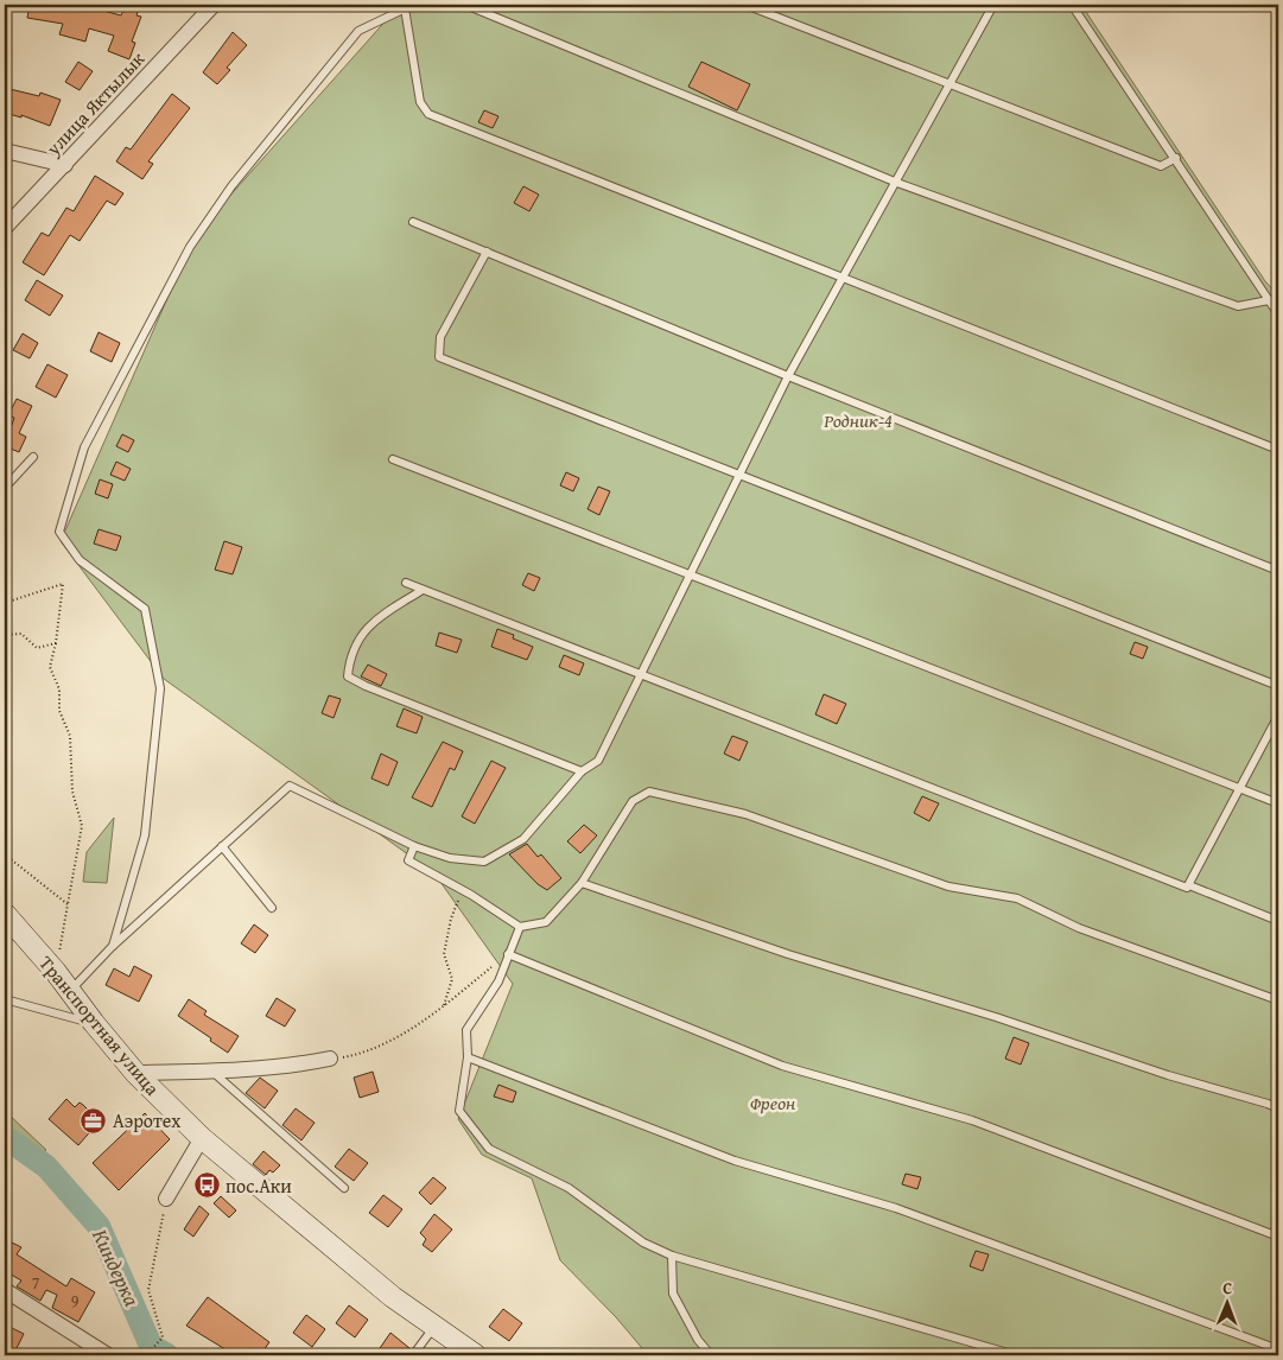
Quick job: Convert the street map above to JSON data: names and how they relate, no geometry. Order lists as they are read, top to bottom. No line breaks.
{"streets":{"street":["улица Яктылык","Транспортная улица"]},"water":["Киндерка"],"parks":["Родник-4","Фреон"],"places":{"office":["Аэротех"],"bus stop":["пос.Аки"]},"house_numbers":["7","9"],"north":"top"}
